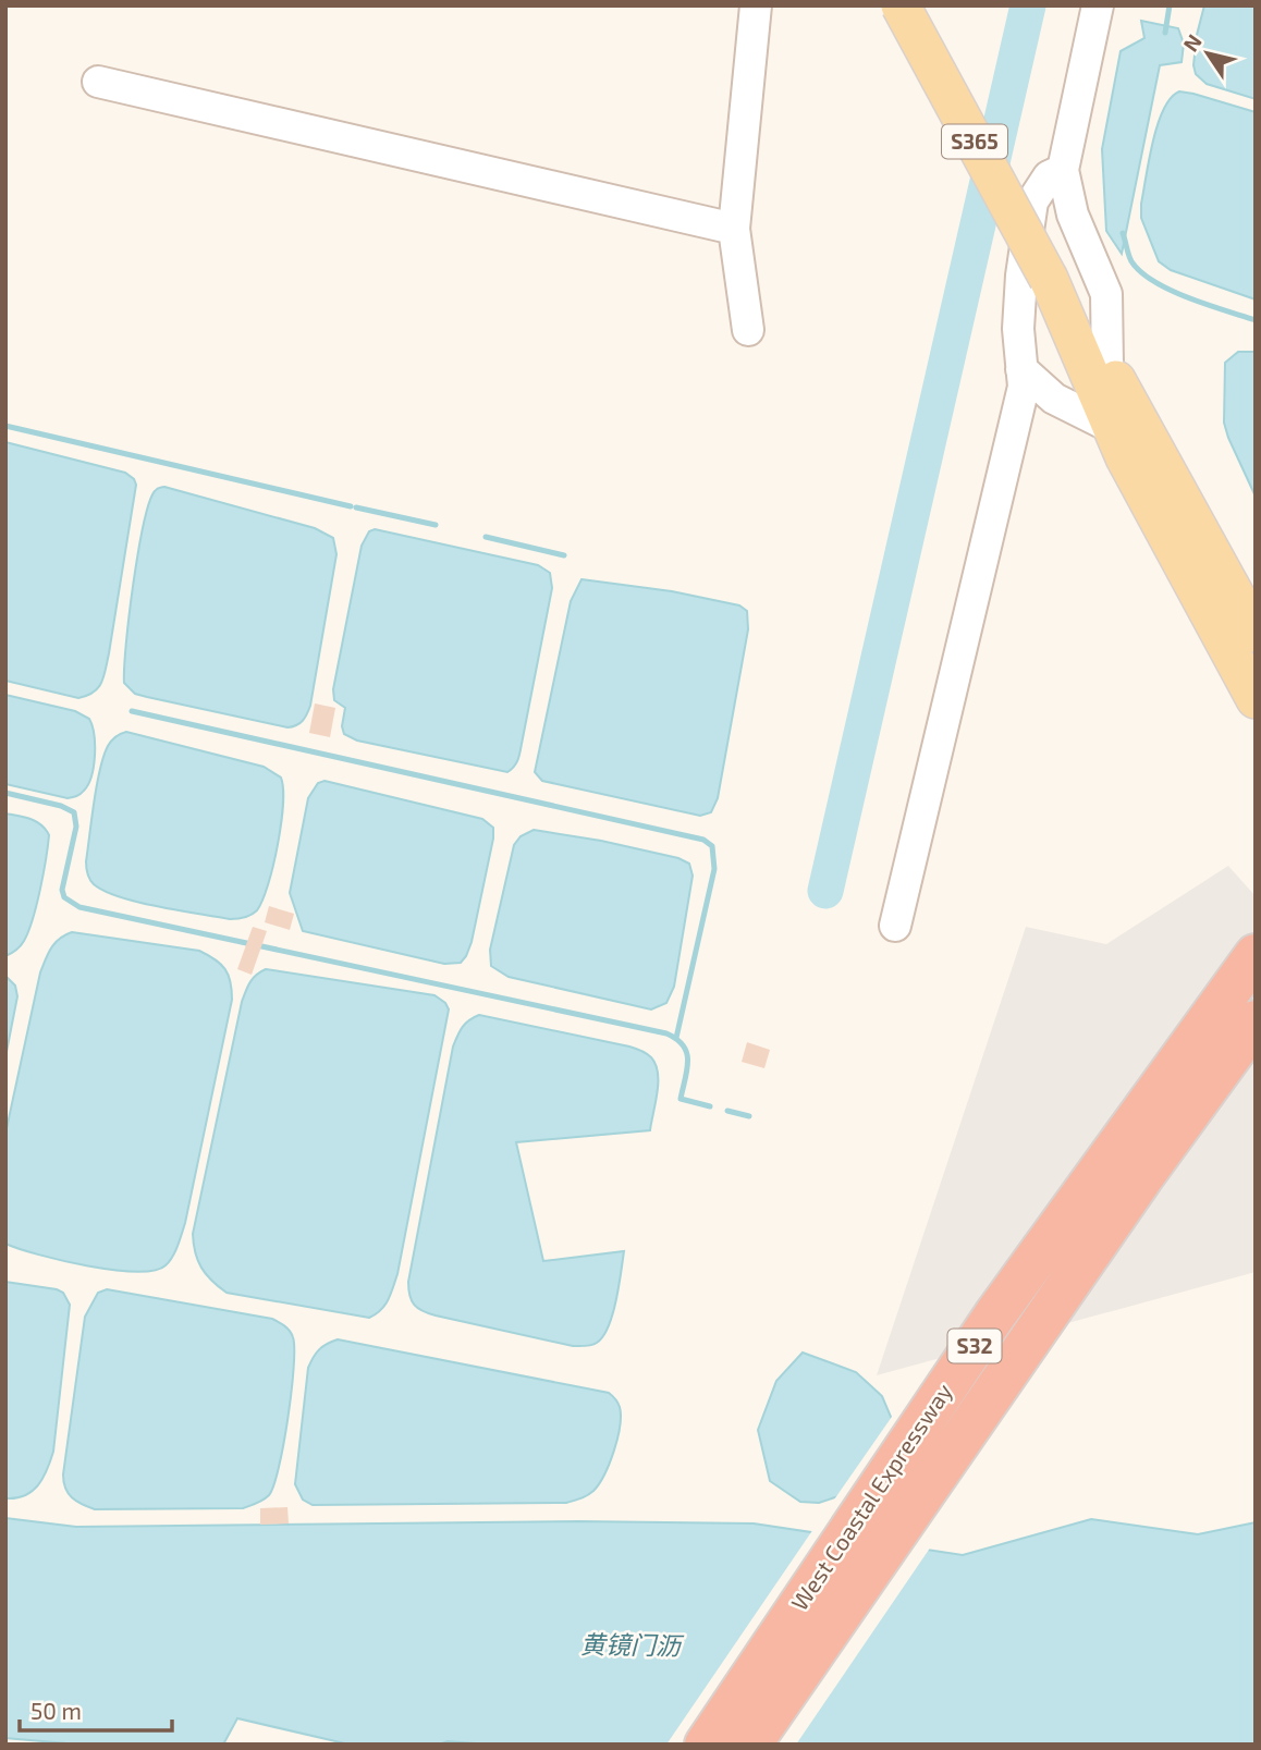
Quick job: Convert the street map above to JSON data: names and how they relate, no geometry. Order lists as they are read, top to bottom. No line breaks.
{"streets":{"highway":["S32","West Coastal Expressway"],"main road":["S365"]},"water":["黄镜门沥"],"scale_bar":"50 m","north":"top left"}
